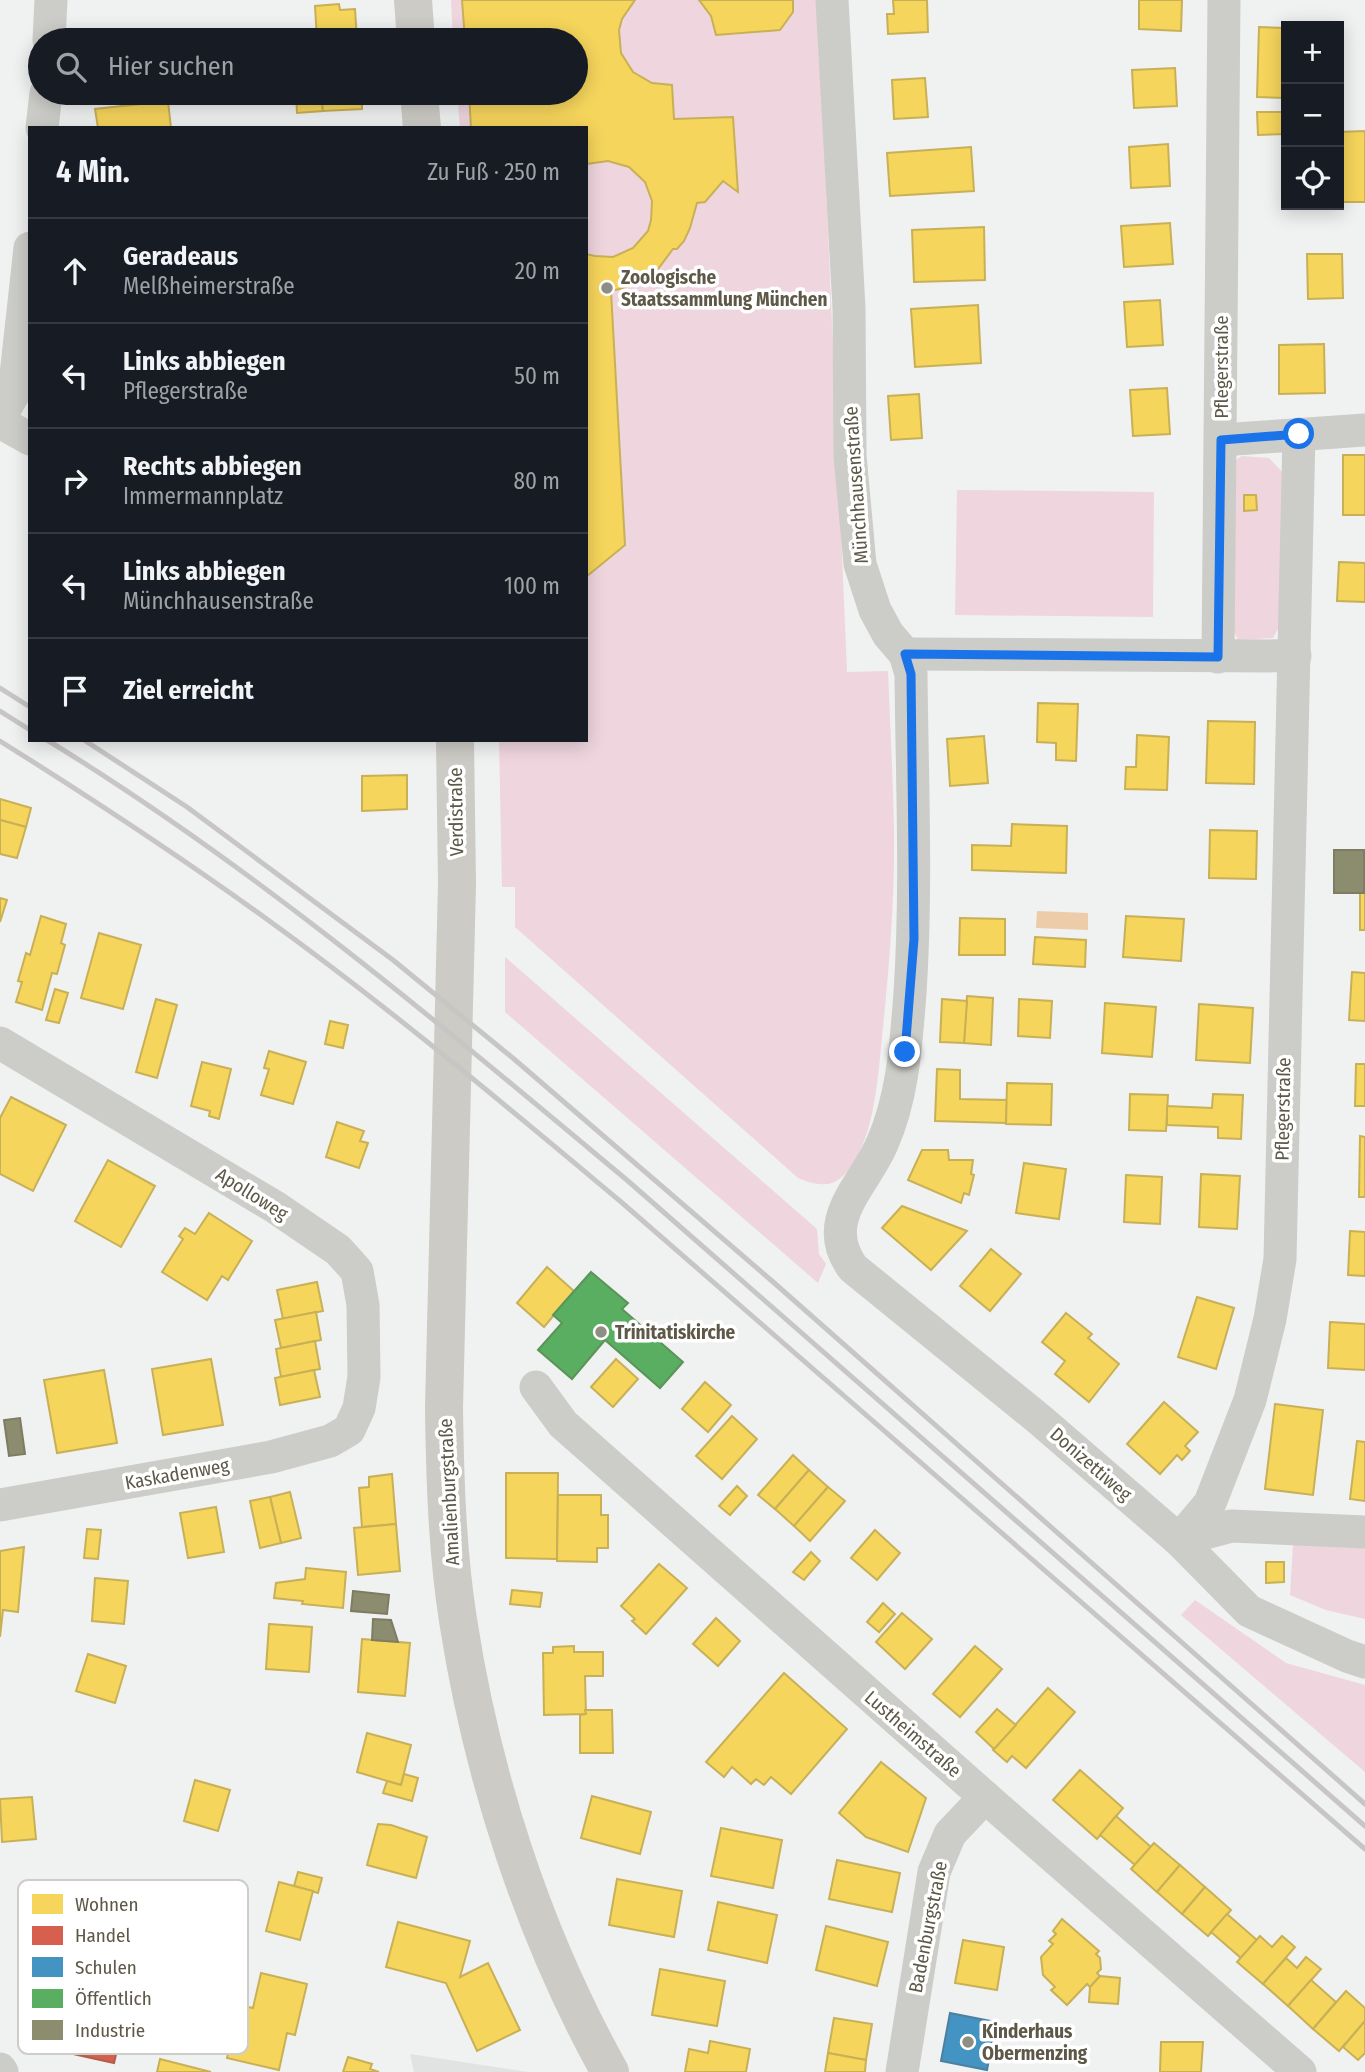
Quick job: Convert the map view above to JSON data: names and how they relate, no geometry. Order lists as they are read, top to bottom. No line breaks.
{"streets":{"main road":["Verdistraße","Amalienburgstraße"],"street":["Pflegerstraße","Münchhausenstraße","Apolloweg","Donizettiweg","Kaskadenweg","Lustheimstraße","Badenburgstraße"]},"crossings":[["Pflegerstraße","Donizettiweg"],["Münchhausenstraße","Donizettiweg"],["Verdistraße","Amalienburgstraße"],["Apolloweg","Kaskadenweg"],["Lustheimstraße","Badenburgstraße"]],"places":["Zoologische Staatssammlung München","Trinitatiskirche","Kinderhaus Obermenzing"],"legend":["Wohnen","Handel","Schulen","Öffentlich","Industrie"],"page":{"map_buttons":["+","−"],"search":"Hier suchen","heading":["4 Min.","Zu Fuß · 250 m"],"list":[["Geradeaus","Melßheimerstraße","20 m"],["Links abbiegen","Pflegerstraße","50 m"],["Rechts abbiegen","Immermannplatz","80 m"],["Links abbiegen","Münchhausenstraße","100 m"],"Ziel erreicht"]}}
